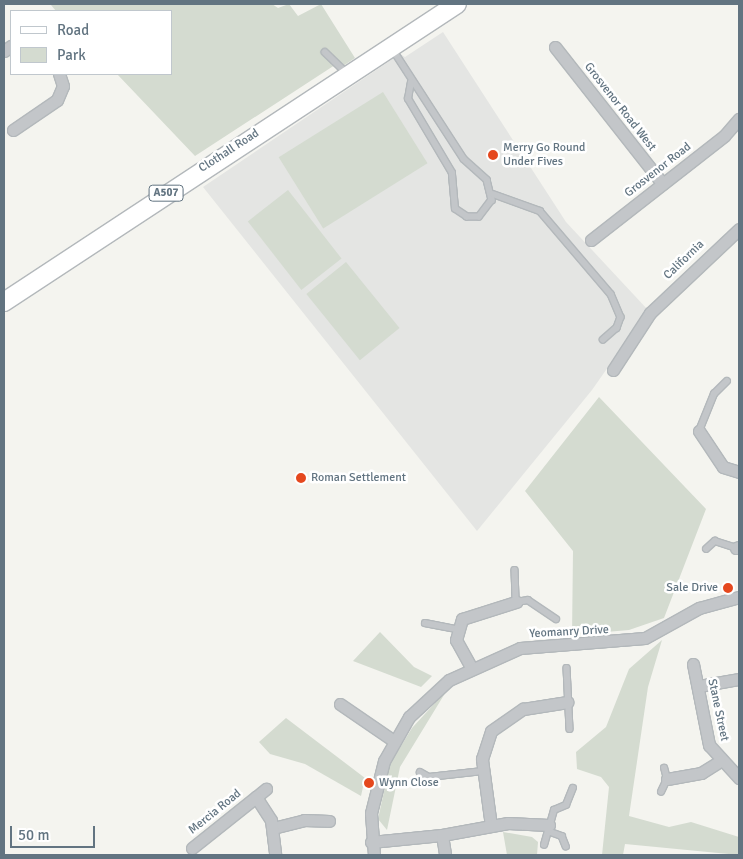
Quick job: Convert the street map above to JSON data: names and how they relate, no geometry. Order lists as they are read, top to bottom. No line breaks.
{"streets":{"main road":["Clothall Road","A507"],"street":["Grosvenor Road West","Grosvenor Road","California","Yeomanry Drive","Stane Street","Mercia Road"]},"crossings":[["Grosvenor Road West","Grosvenor Road"]],"places":["Merry Go Round Under Fives","Roman Settlement","Sale Drive","Wynn Close"],"legend":["Road","Park"],"scale_bar":"50 m"}
